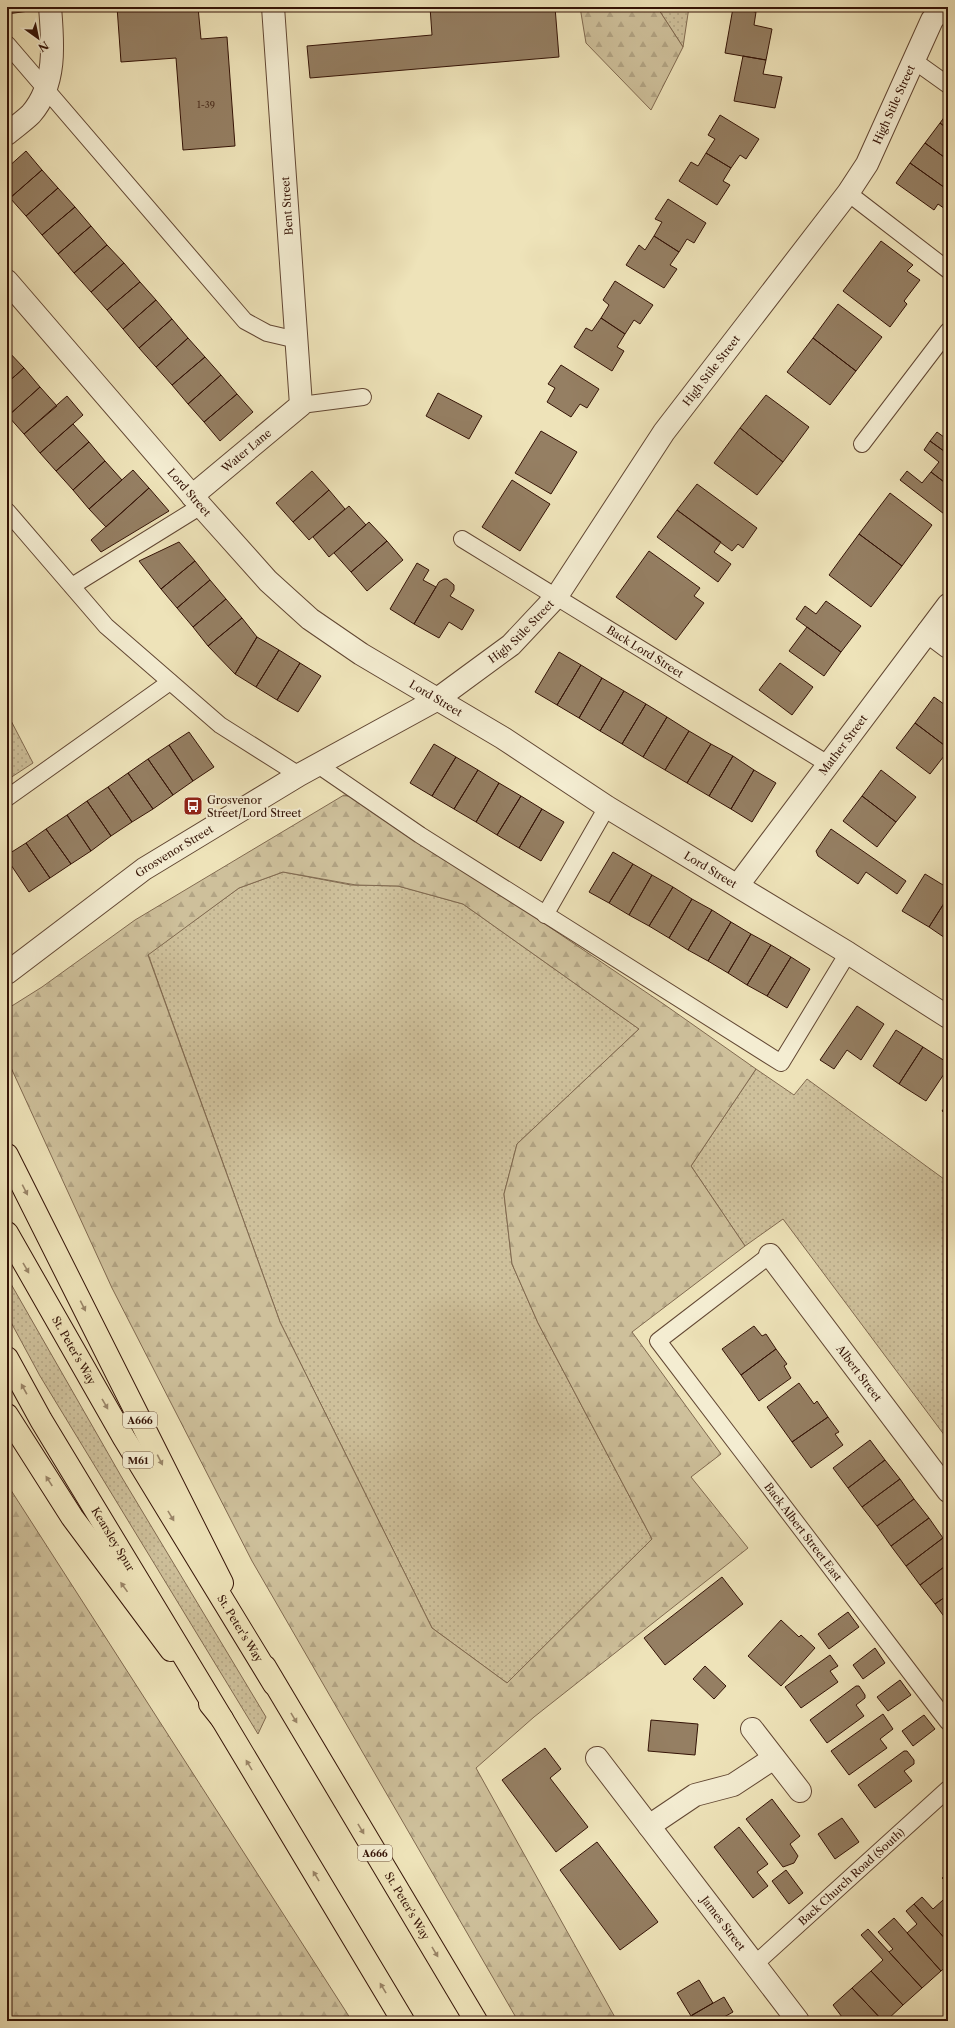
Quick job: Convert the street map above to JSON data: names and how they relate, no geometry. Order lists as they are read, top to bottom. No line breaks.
{"streets":{"highway":["St. Peter's Way","A666","M61","Kearsley Spur"],"street":["High Stile Street","Bent Street","Water Lane","Lord Street","Mather Street","Grosvenor Street","Albert Street","James Street"],"lane":["Back Lord Street","Back Albert Street East","Back Church Road (South)"]},"crossings":[["High Stile Street","Lord Street"],["High Stile Street","Back Lord Street"],["High Stile Street","Grosvenor Street"],["Bent Street","Water Lane"],["Water Lane","Lord Street"],["Lord Street","Mather Street"],["Lord Street","Grosvenor Street"],["Back Lord Street","Mather Street"],["St. Peter's Way","A666"],["Albert Street","Back Albert Street East"],["Back Church Road (South)","James Street"]],"places":{"bus stop":["Grosvenor Street/Lord Street"]},"house_numbers":["1-39"],"north":"bottom right"}
